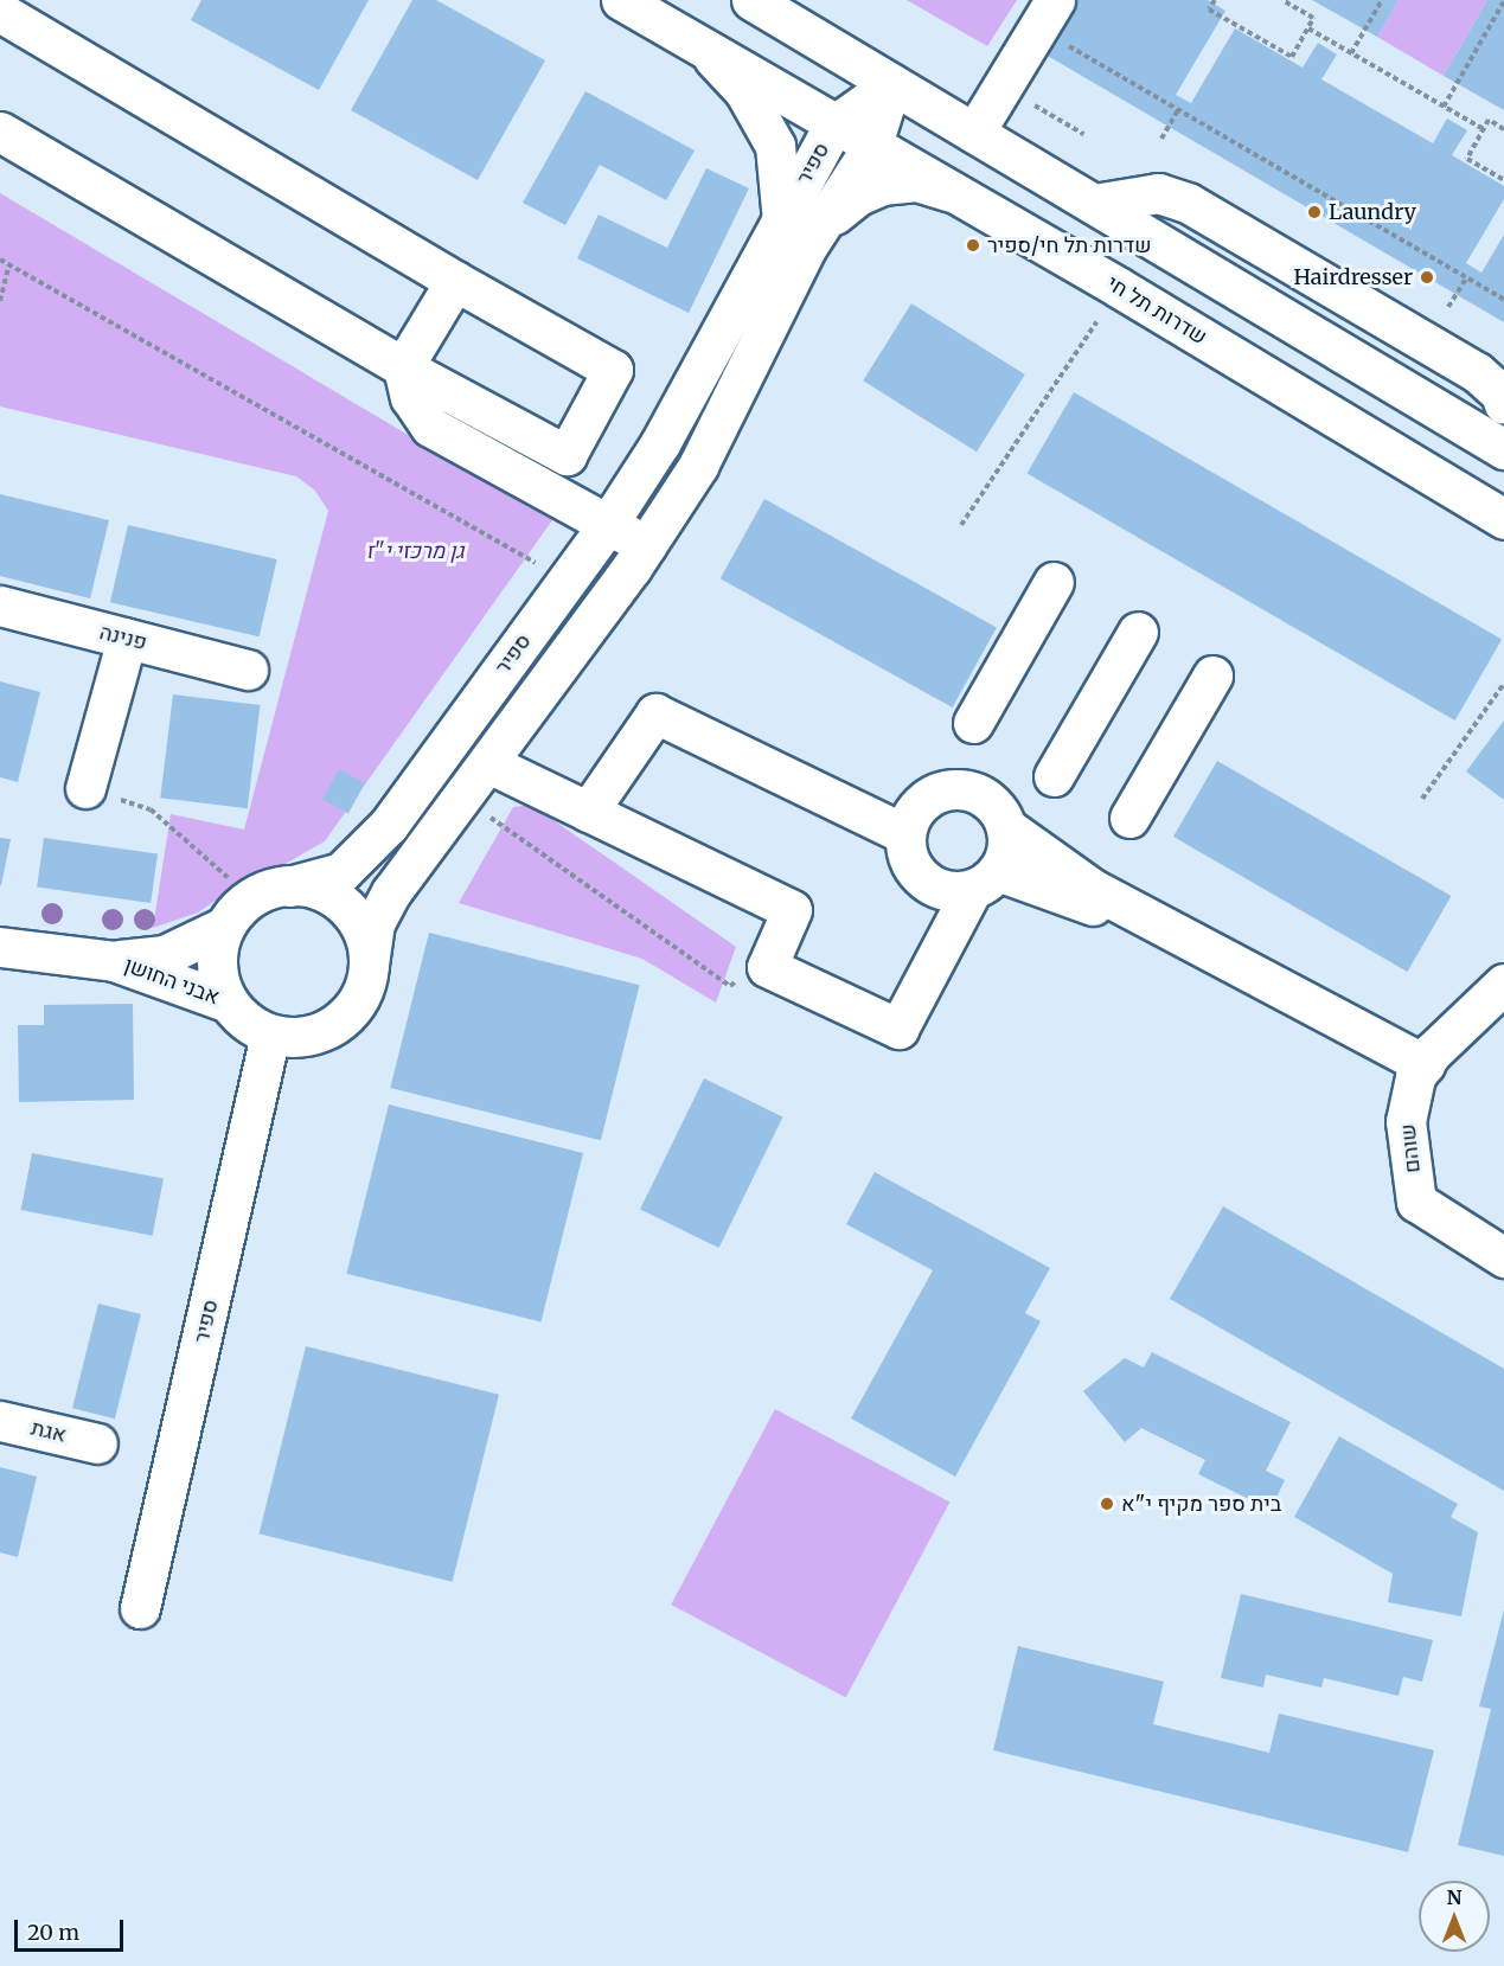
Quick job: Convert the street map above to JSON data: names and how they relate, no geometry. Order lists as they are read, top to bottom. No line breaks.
{"streets":{"street":["ספיר","שדרות תל חי","פנינה","אבני החושן","שוהם","אגת"]},"crossings":[["ספיר","שדרות תל חי"],["ספיר","אבני החושן"]],"parks":["גן מרכזי י\"ז"],"places":["Laundry","שדרות תל חי/ספיר","Hairdresser","בית ספר מקיף י\"א"],"scale_bar":"20 m","north":"top"}
